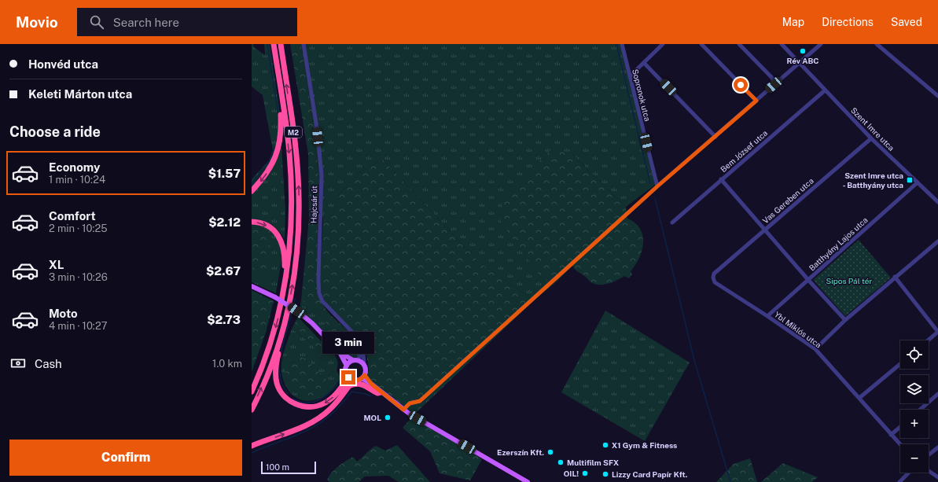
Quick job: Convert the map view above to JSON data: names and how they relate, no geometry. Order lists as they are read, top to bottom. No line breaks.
{"streets":{"highway":["M2"],"street":["Sopronok utca","Szent Imre utca","Bem József utca","Vas Gereben utca","Hajcsár út","Batthyány Lajos utca","Ybl Miklós utca"]},"crossings":[["Szent Imre utca","Bem József utca"],["Szent Imre utca","Vas Gereben utca"],["Szent Imre utca","Batthyány Lajos utca"],["Vas Gereben utca","Ybl Miklós utca"],["Batthyány Lajos utca","Ybl Miklós utca"]],"parks":["Sipos Pál tér"],"places":{"other":["Rév ABC","MOL","X1 Gym & Fitness","Ezerszín Kft.","Multifilm SFX","OIL!","Lizzy Card Papír Kft."],"transit":["Szent Imre utca - Batthyány utca"]},"scale_bar":"100 m","page":{"header":"Movio","search":"Search here","nav":["Map","Directions","Saved"],"banner":["Honvéd utca","Keleti Márton utca"],"heading":"Choose a ride","list":[{"name":"Economy","note":"1 min · 10:24","value":"$1.57"},{"name":"Comfort","note":"2 min · 10:25","value":"$2.12"},{"name":"XL","note":"3 min · 10:26","value":"$2.67"},{"name":"Moto","note":"4 min · 10:27","value":"$2.73"}],"bubble":"3 min","map_buttons":["+","−"],"pay":["Cash","1.0 km"],"buttons":"Confirm","scale":"100 m"}}
